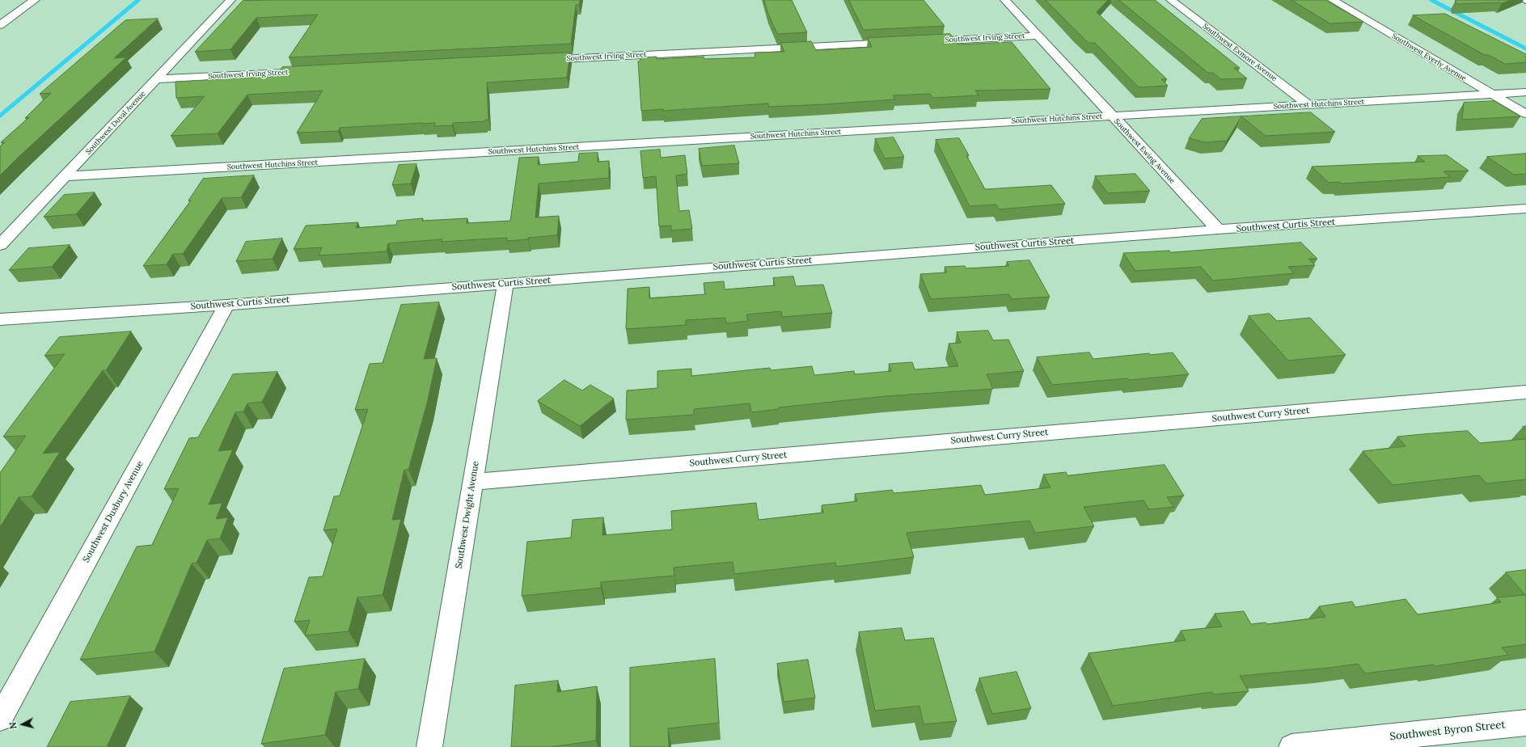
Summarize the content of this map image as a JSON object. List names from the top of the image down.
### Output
{
  "streets": {
    "street": [
      "Southwest Irving Street",
      "Southwest Exmore Avenue",
      "Southwest Eyerly Avenue",
      "Southwest Hutchins Street",
      "Southwest Duval Avenue",
      "Southwest Ewing Avenue",
      "Southwest Curtis Street",
      "Southwest Curry Street",
      "Southwest Duxbury Avenue",
      "Southwest Dwight Avenue",
      "Southwest Byron Street"
    ]
  },
  "crossings": [
    ["Southwest Irving Street", "Southwest Duval Avenue"],
    ["Southwest Irving Street", "Southwest Ewing Avenue"],
    ["Southwest Exmore Avenue", "Southwest Hutchins Street"],
    ["Southwest Eyerly Avenue", "Southwest Hutchins Street"],
    ["Southwest Hutchins Street", "Southwest Duval Avenue"],
    ["Southwest Hutchins Street", "Southwest Ewing Avenue"],
    ["Southwest Ewing Avenue", "Southwest Curtis Street"],
    ["Southwest Curtis Street", "Southwest Duxbury Avenue"],
    ["Southwest Curtis Street", "Southwest Dwight Avenue"],
    ["Southwest Curry Street", "Southwest Dwight Avenue"]
  ],
  "north": "left"
}
